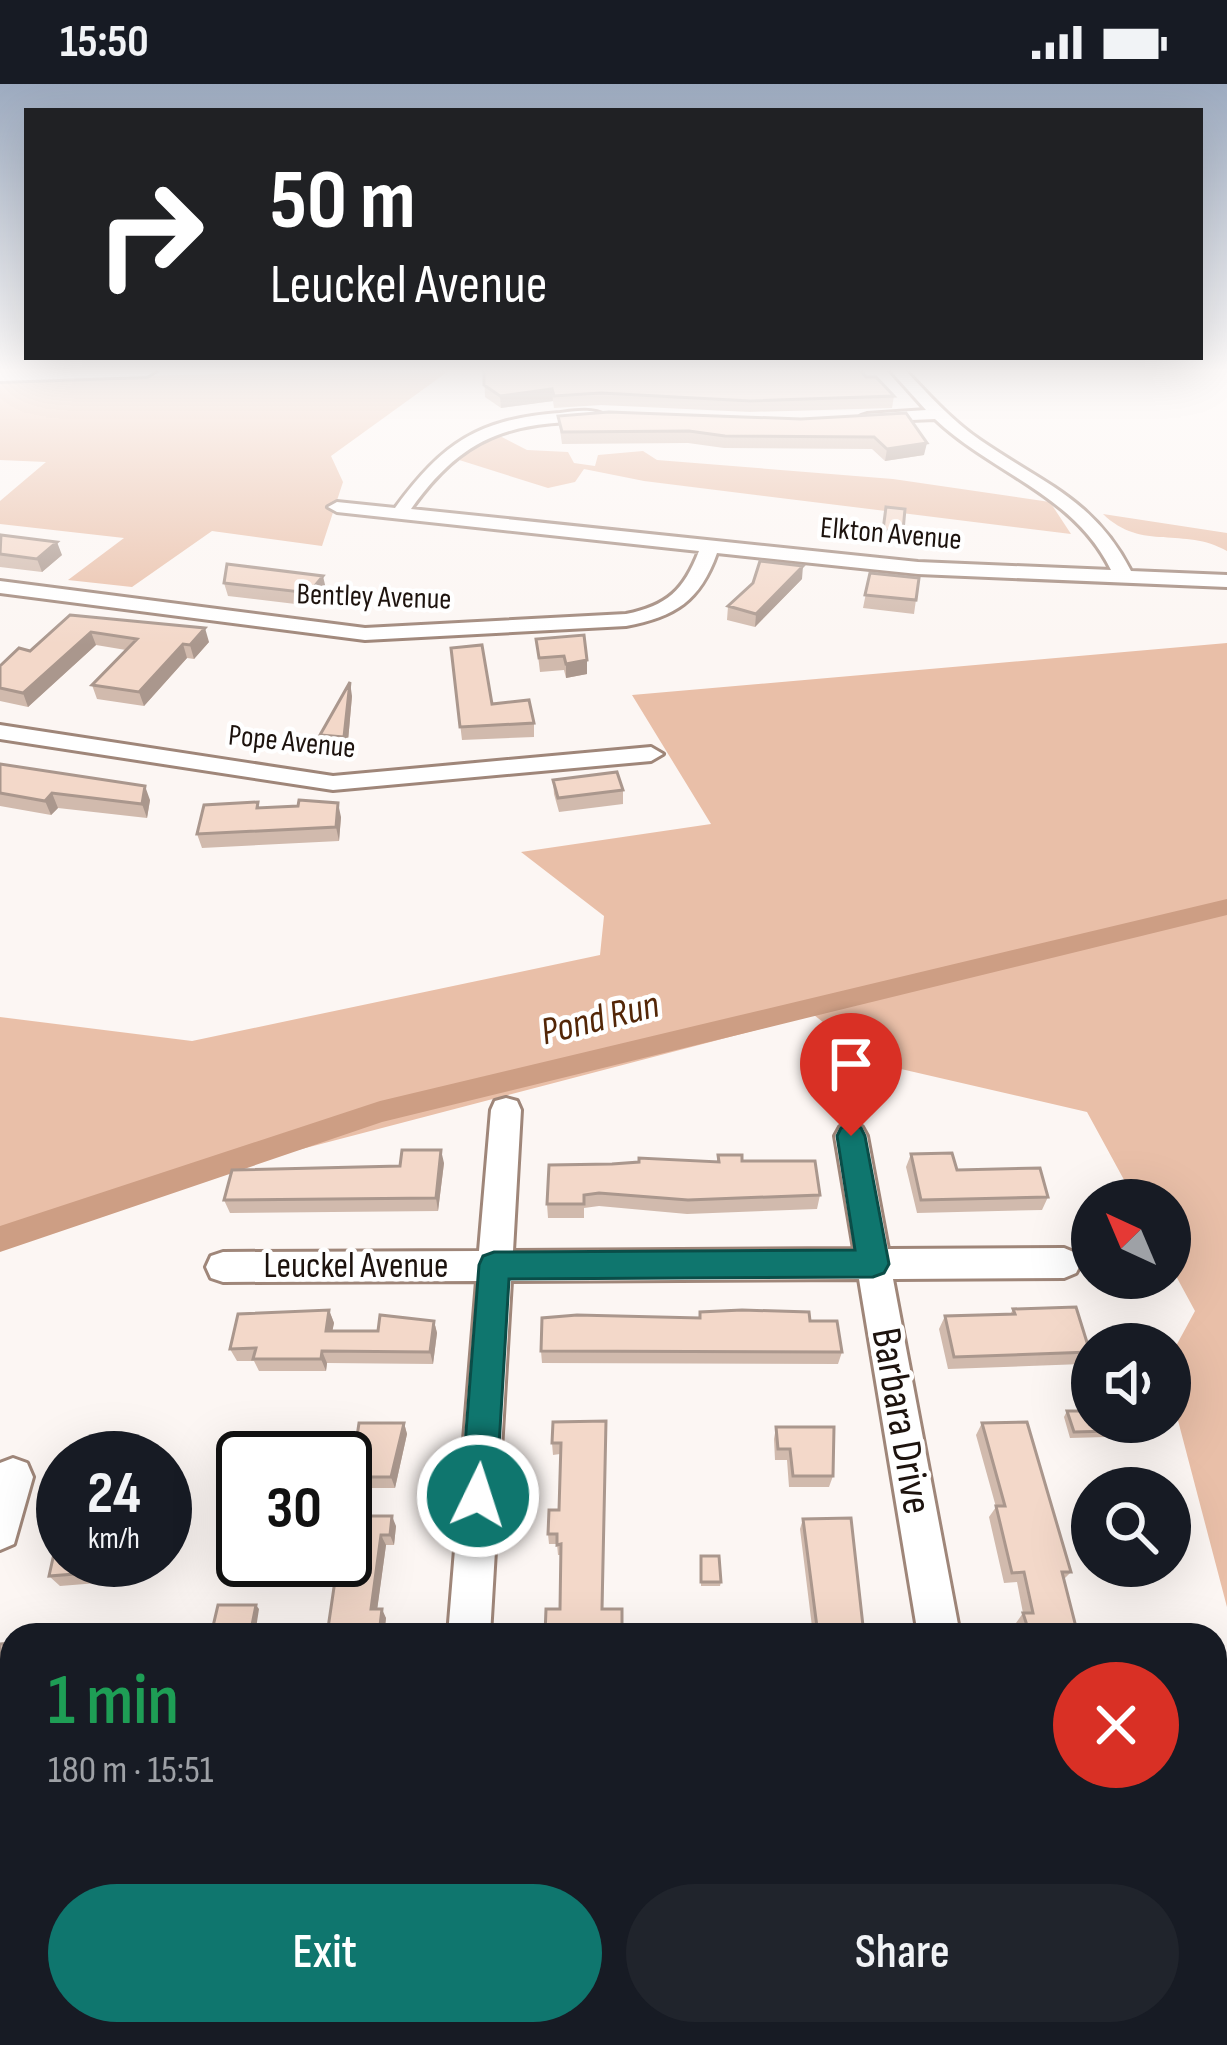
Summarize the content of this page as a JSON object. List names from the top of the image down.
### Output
{
  "streets": {
    "street": [
      "Elkton Avenue",
      "Bentley Avenue",
      "Pope Avenue",
      "Leuckel Avenue",
      "Barbara Drive"
    ]
  },
  "crossings": [
    ["Elkton Avenue", "Bentley Avenue"],
    ["Leuckel Avenue", "Barbara Drive"]
  ],
  "water": ["Pond Run"],
  "north": "top left",
  "page": {
    "status": "15:50",
    "turn": ["50 m", "Leuckel Avenue"],
    "speed": "24 km/h",
    "limit": "30",
    "heading": ["1 min", "180 m · 15:51"],
    "buttons": ["Exit", "Share"]
  }
}
